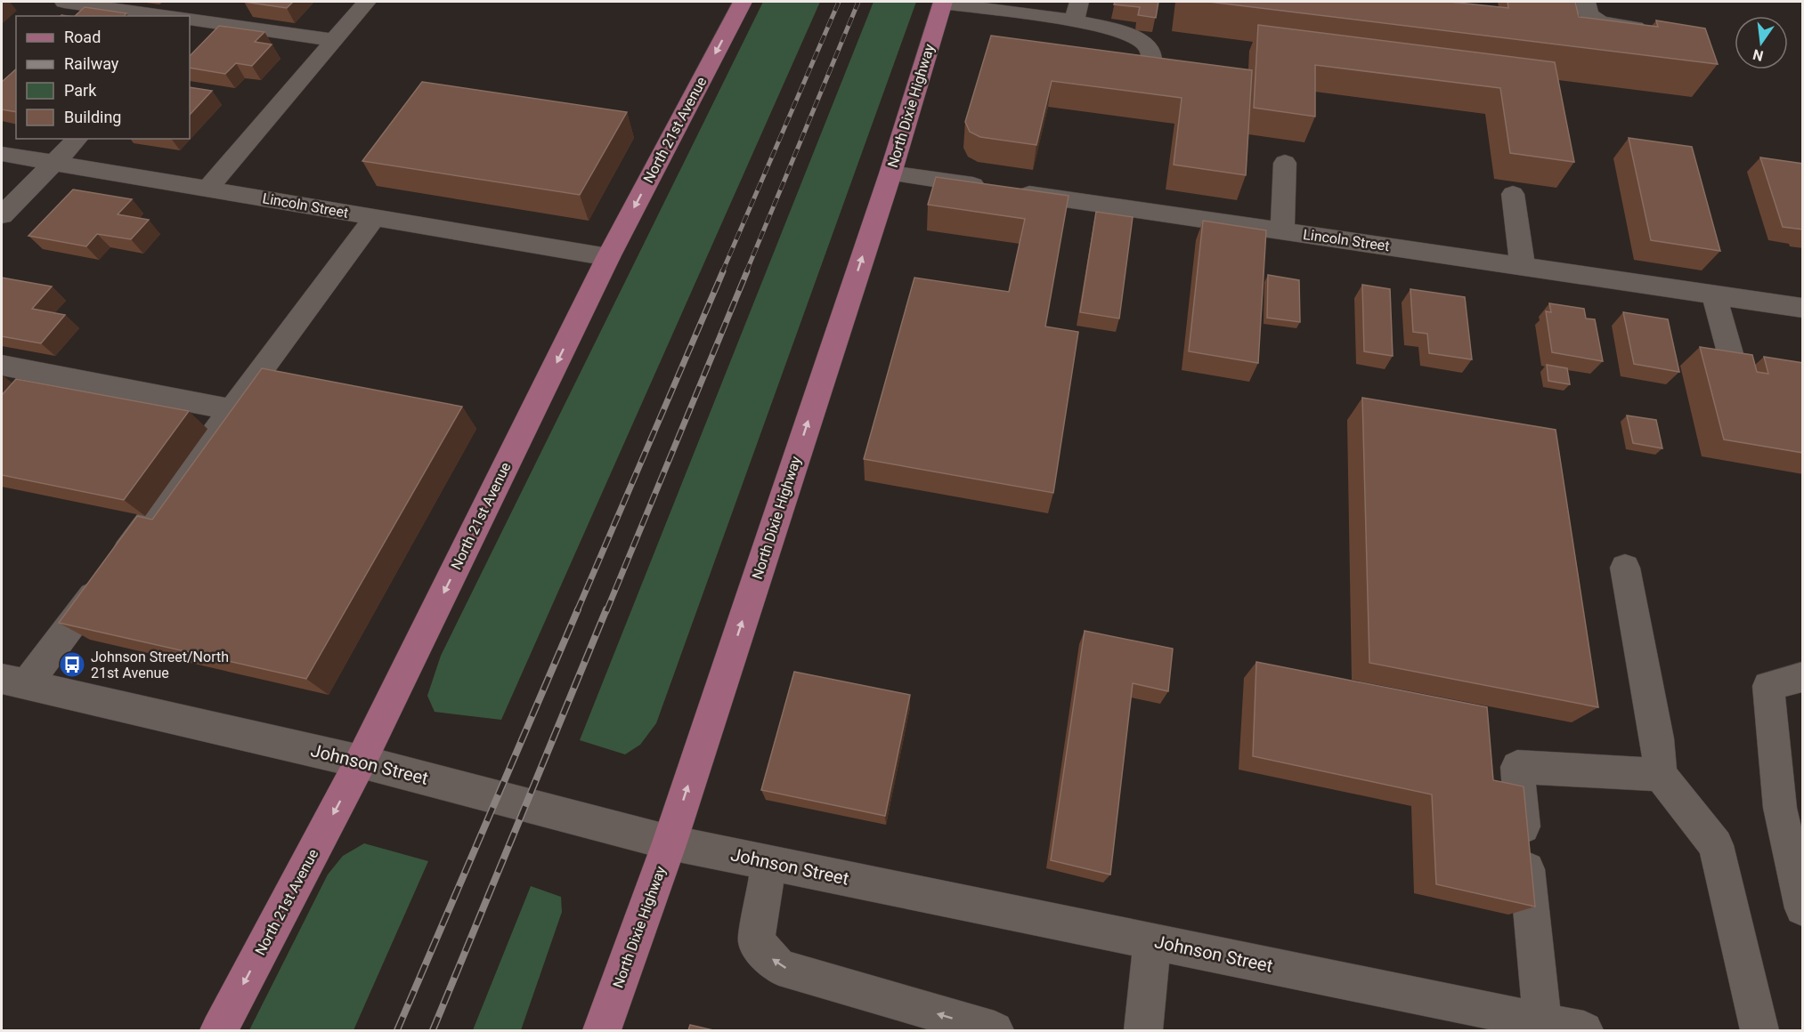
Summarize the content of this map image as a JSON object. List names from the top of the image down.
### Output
{
  "streets": {
    "main road": ["North Dixie Highway", "North 21st Avenue"],
    "street": ["Lincoln Street", "Johnson Street"]
  },
  "crossings": [
    ["North Dixie Highway", "Lincoln Street"],
    ["North Dixie Highway", "Johnson Street"],
    ["North 21st Avenue", "Lincoln Street"],
    ["North 21st Avenue", "Johnson Street"]
  ],
  "one_way": ["North Dixie Highway", "North 21st Avenue"],
  "places": {
    "bus stop": ["Johnson Street/North 21st Avenue"]
  },
  "legend": [
    "Road",
    "Railway",
    "Park",
    "Building"
  ],
  "north": "bottom"
}
